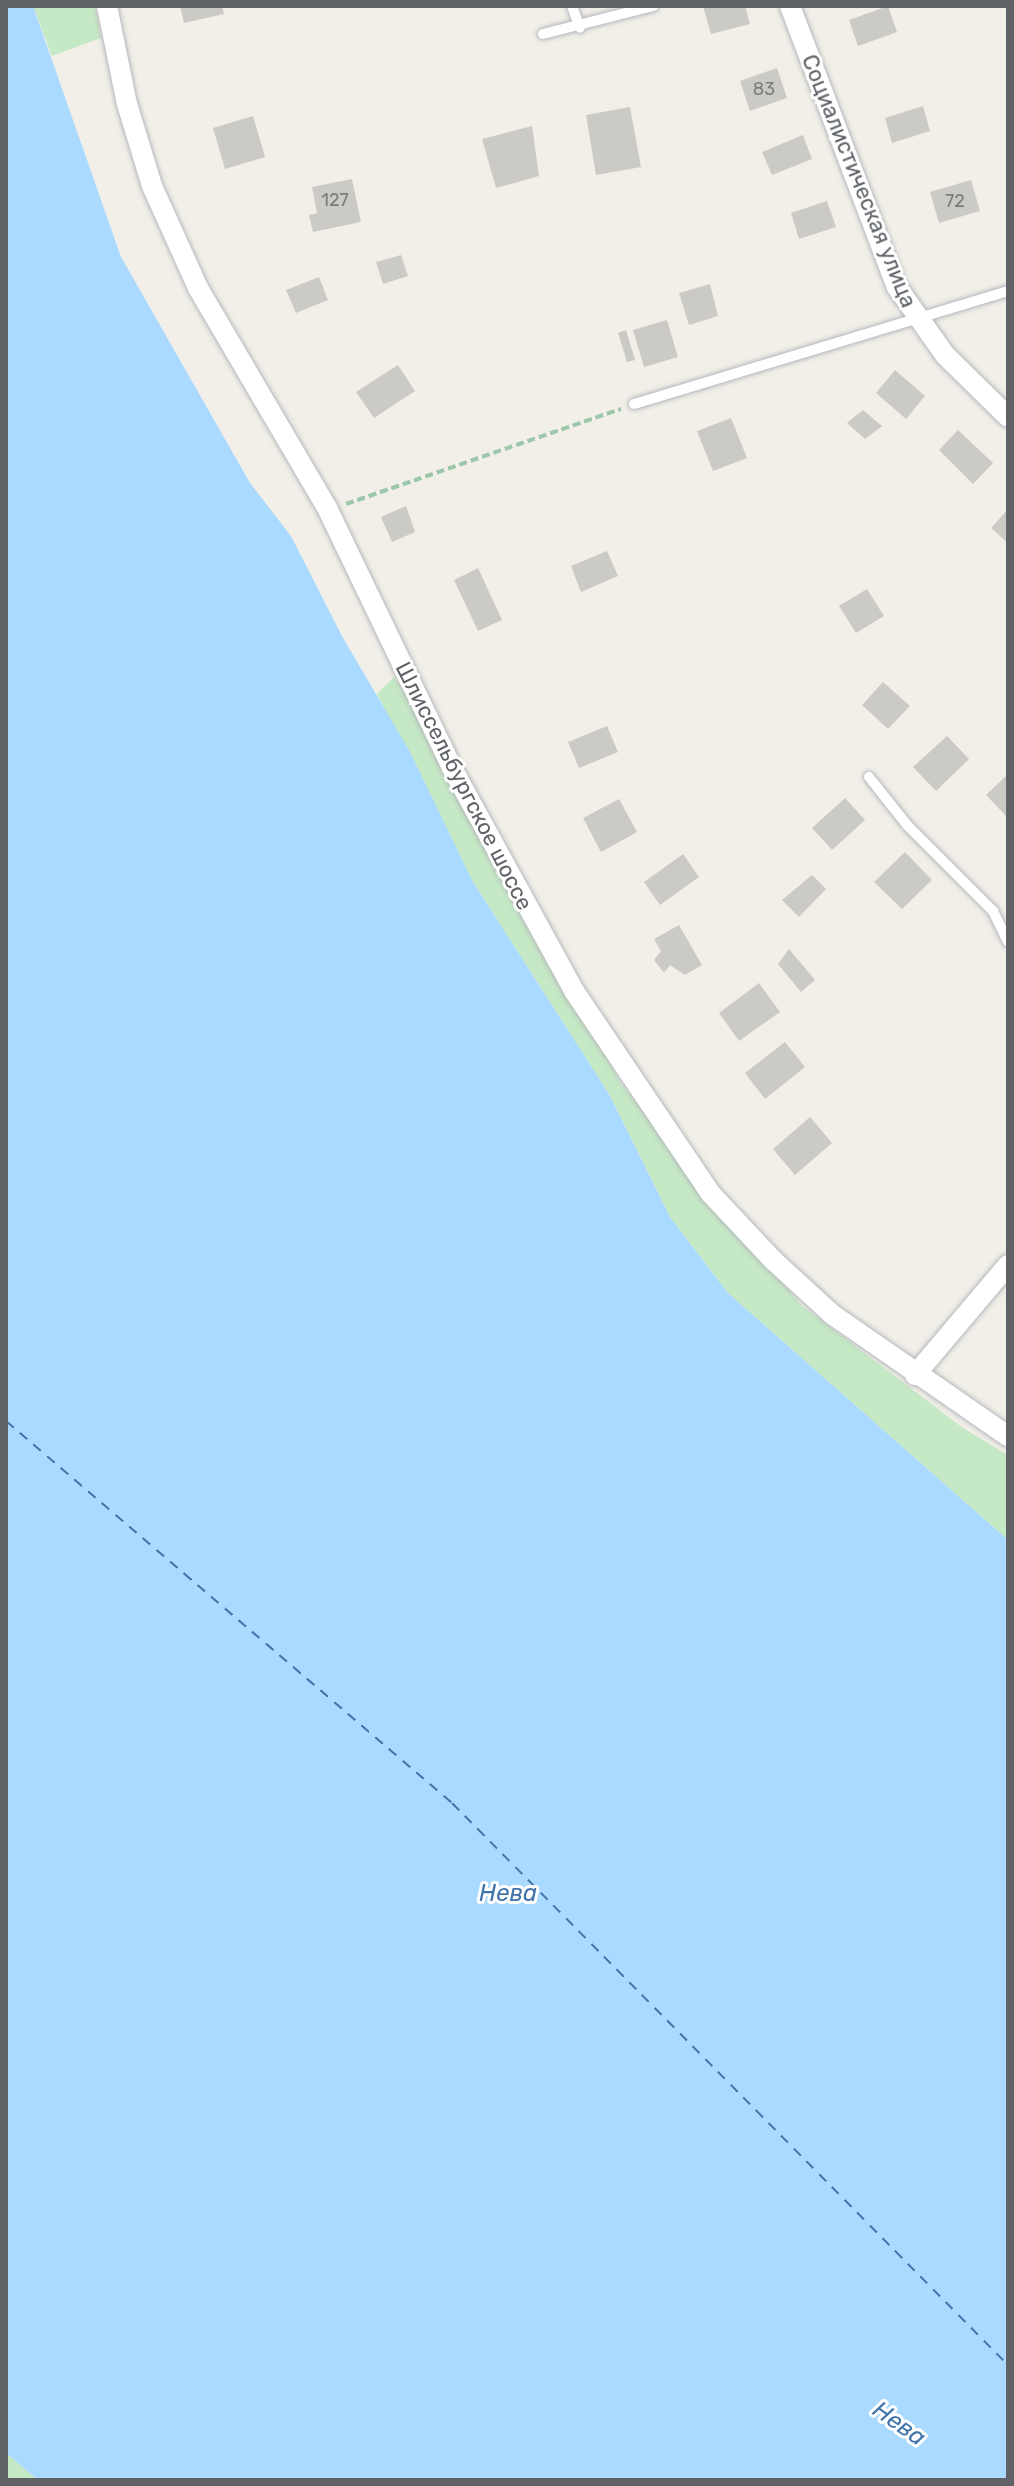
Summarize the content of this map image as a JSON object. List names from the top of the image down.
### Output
{
  "streets": {
    "street": ["Социалистическая улица", "Шлиссельбургское шоссе"]
  },
  "water": ["Нева"],
  "house_numbers": ["83", "127", "72"]
}
